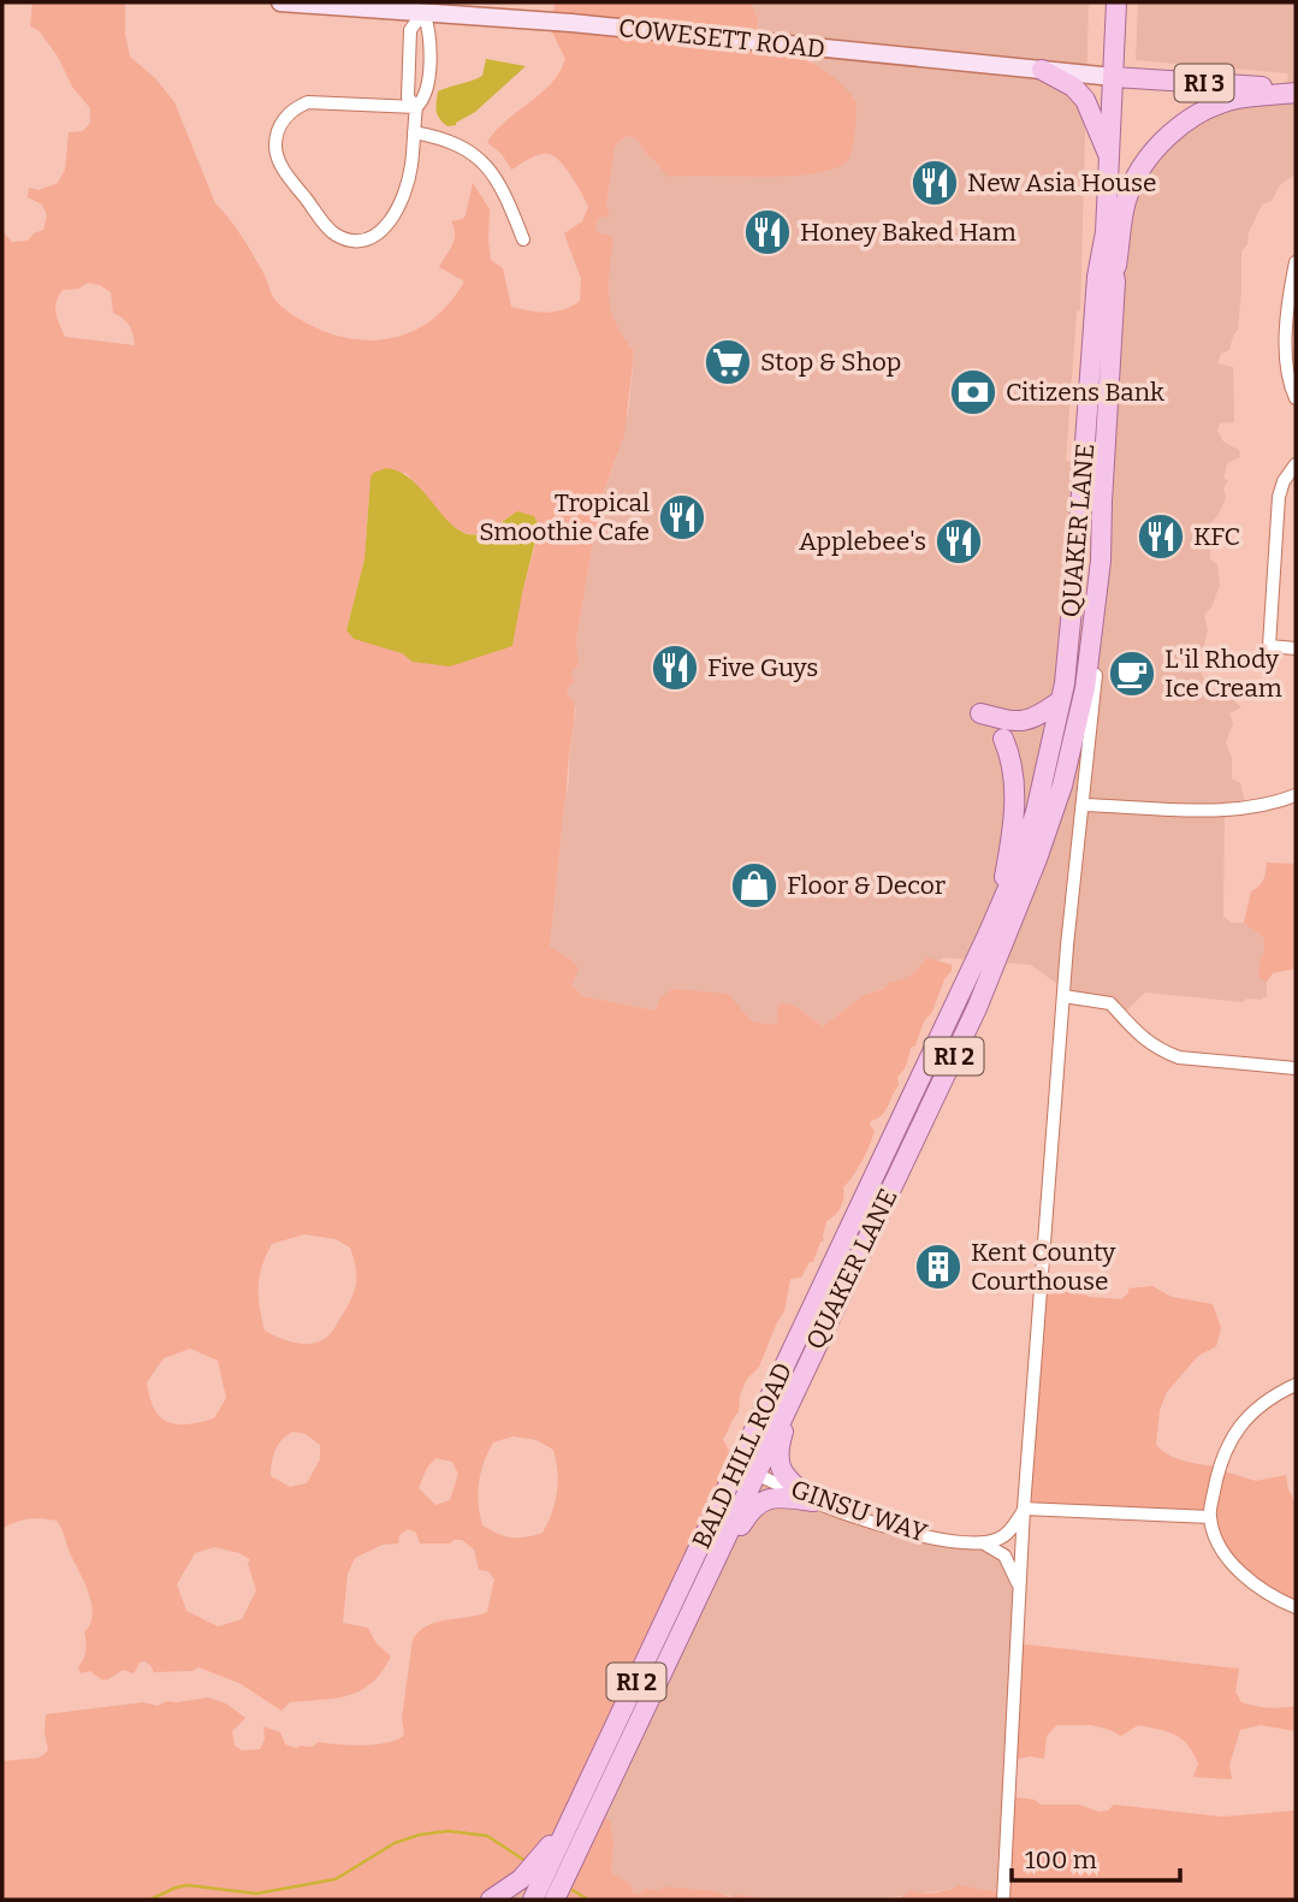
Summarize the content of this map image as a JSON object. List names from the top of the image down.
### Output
{
  "streets": {
    "main road": [
      "COWESETT ROAD",
      "RI 3",
      "QUAKER LANE",
      "RI 2",
      "BALD HILL ROAD"
    ],
    "street": ["GINSU WAY"]
  },
  "crossings": [
    ["COWESETT ROAD", "RI 3"],
    ["COWESETT ROAD", "QUAKER LANE"],
    ["RI 3", "QUAKER LANE"],
    ["QUAKER LANE", "BALD HILL ROAD"],
    ["QUAKER LANE", "GINSU WAY"],
    ["BALD HILL ROAD", "GINSU WAY"]
  ],
  "places": {
    "restaurant": [
      "New Asia House",
      "Honey Baked Ham",
      "Tropical Smoothie Cafe",
      "KFC",
      "Applebee's",
      "Five Guys"
    ],
    "supermarket": ["Stop & Shop"],
    "bank": ["Citizens Bank"],
    "cafe": ["L'il Rhody Ice Cream"],
    "shop": ["Floor & Decor"],
    "building": ["Kent County Courthouse"]
  },
  "scale_bar": "100 m"
}
